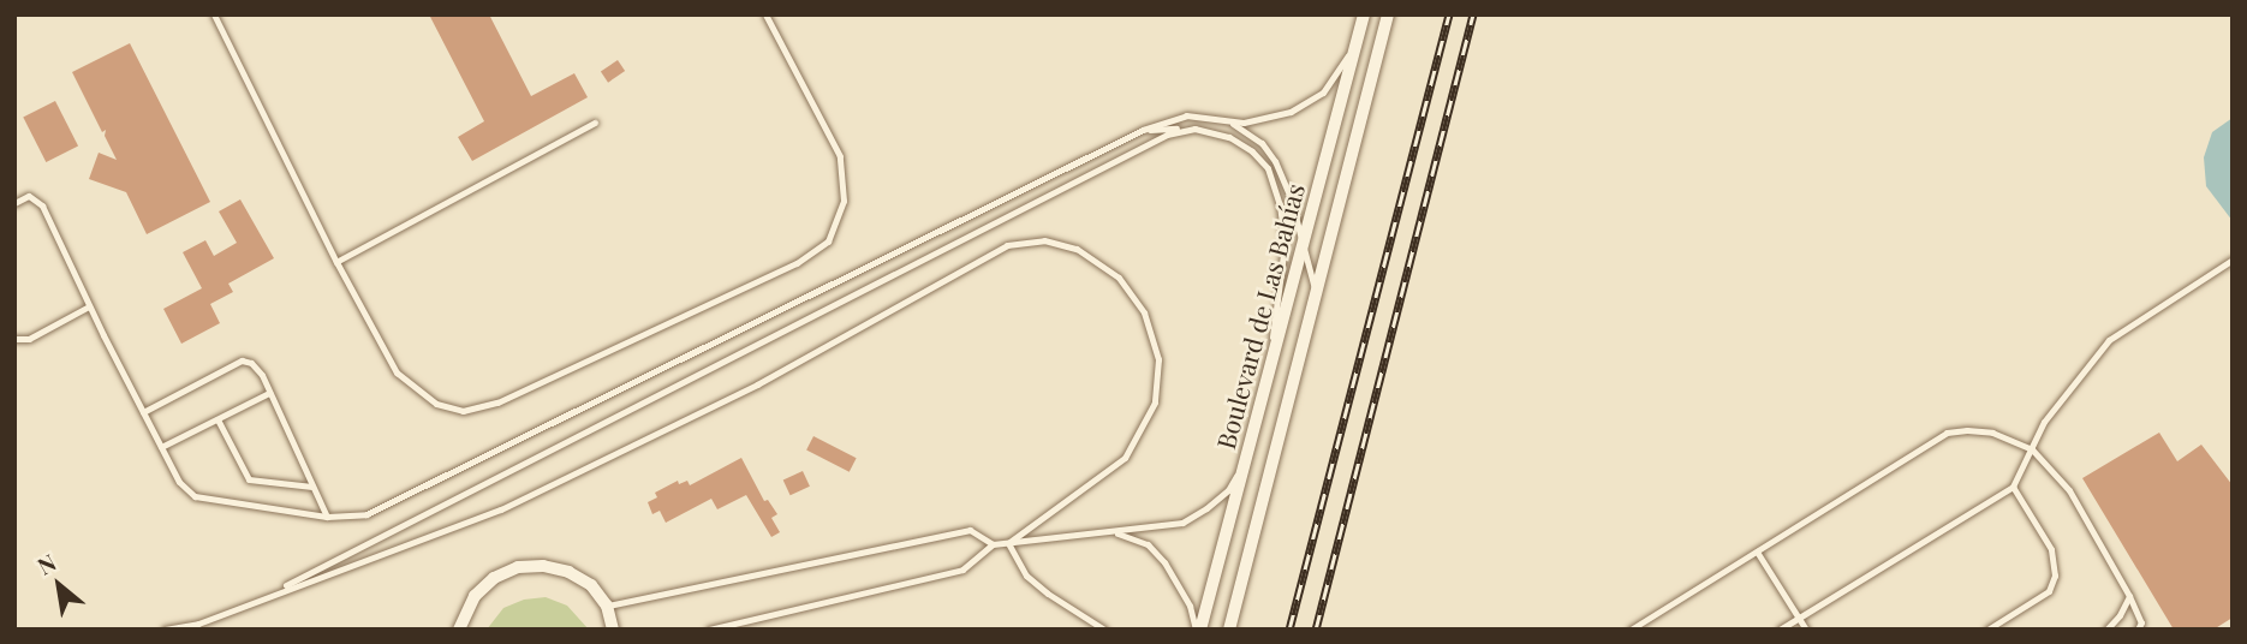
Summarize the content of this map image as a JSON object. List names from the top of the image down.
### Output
{
  "streets": {
    "street": ["Boulevard de Las Bahías"]
  },
  "north": "top left"
}
